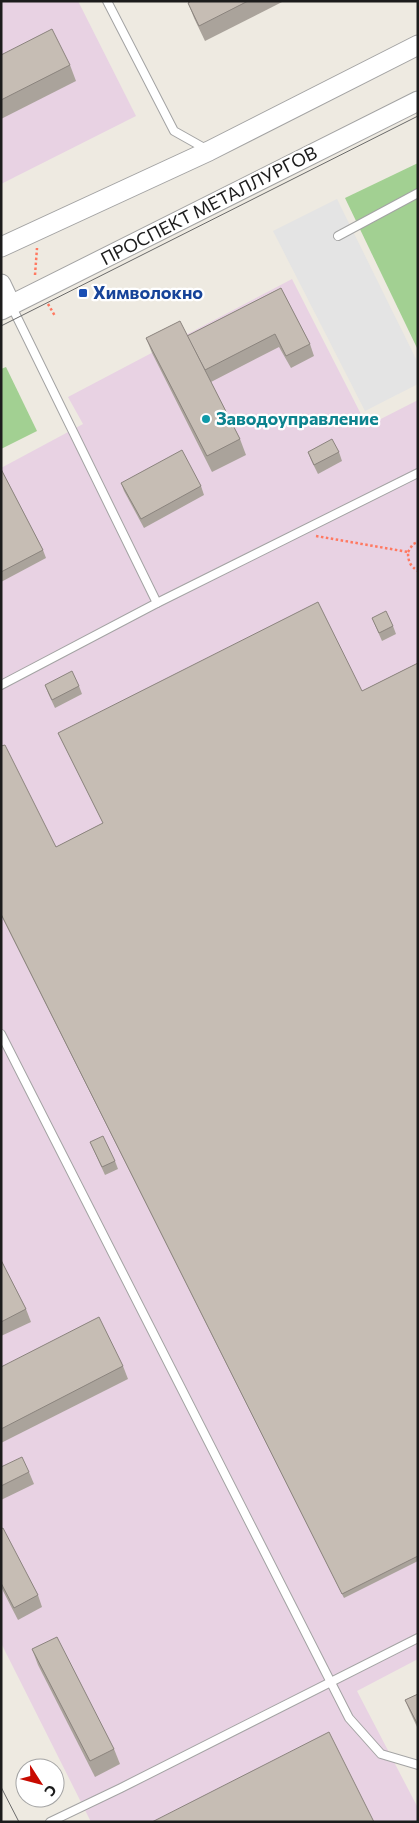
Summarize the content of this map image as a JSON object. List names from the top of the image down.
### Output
{
  "streets": {
    "street": ["ПРОСПЕКТ МЕТАЛЛУРГОВ"]
  },
  "places": {
    "transit": ["Химволокно"],
    "other": ["Заводоуправление"]
  },
  "north": "bottom right"
}
